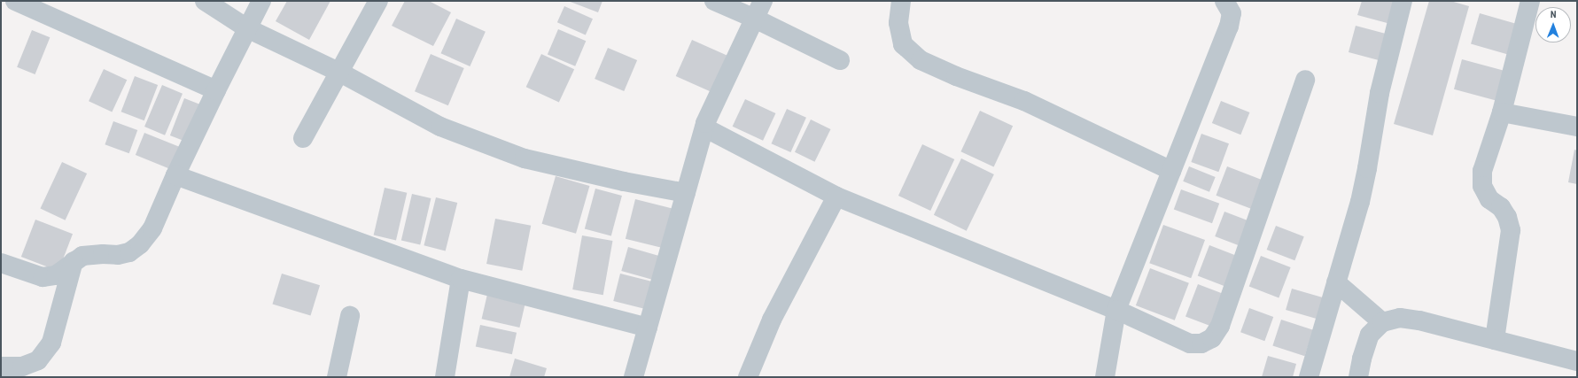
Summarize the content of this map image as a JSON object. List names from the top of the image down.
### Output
{
  "north": "top"
}
